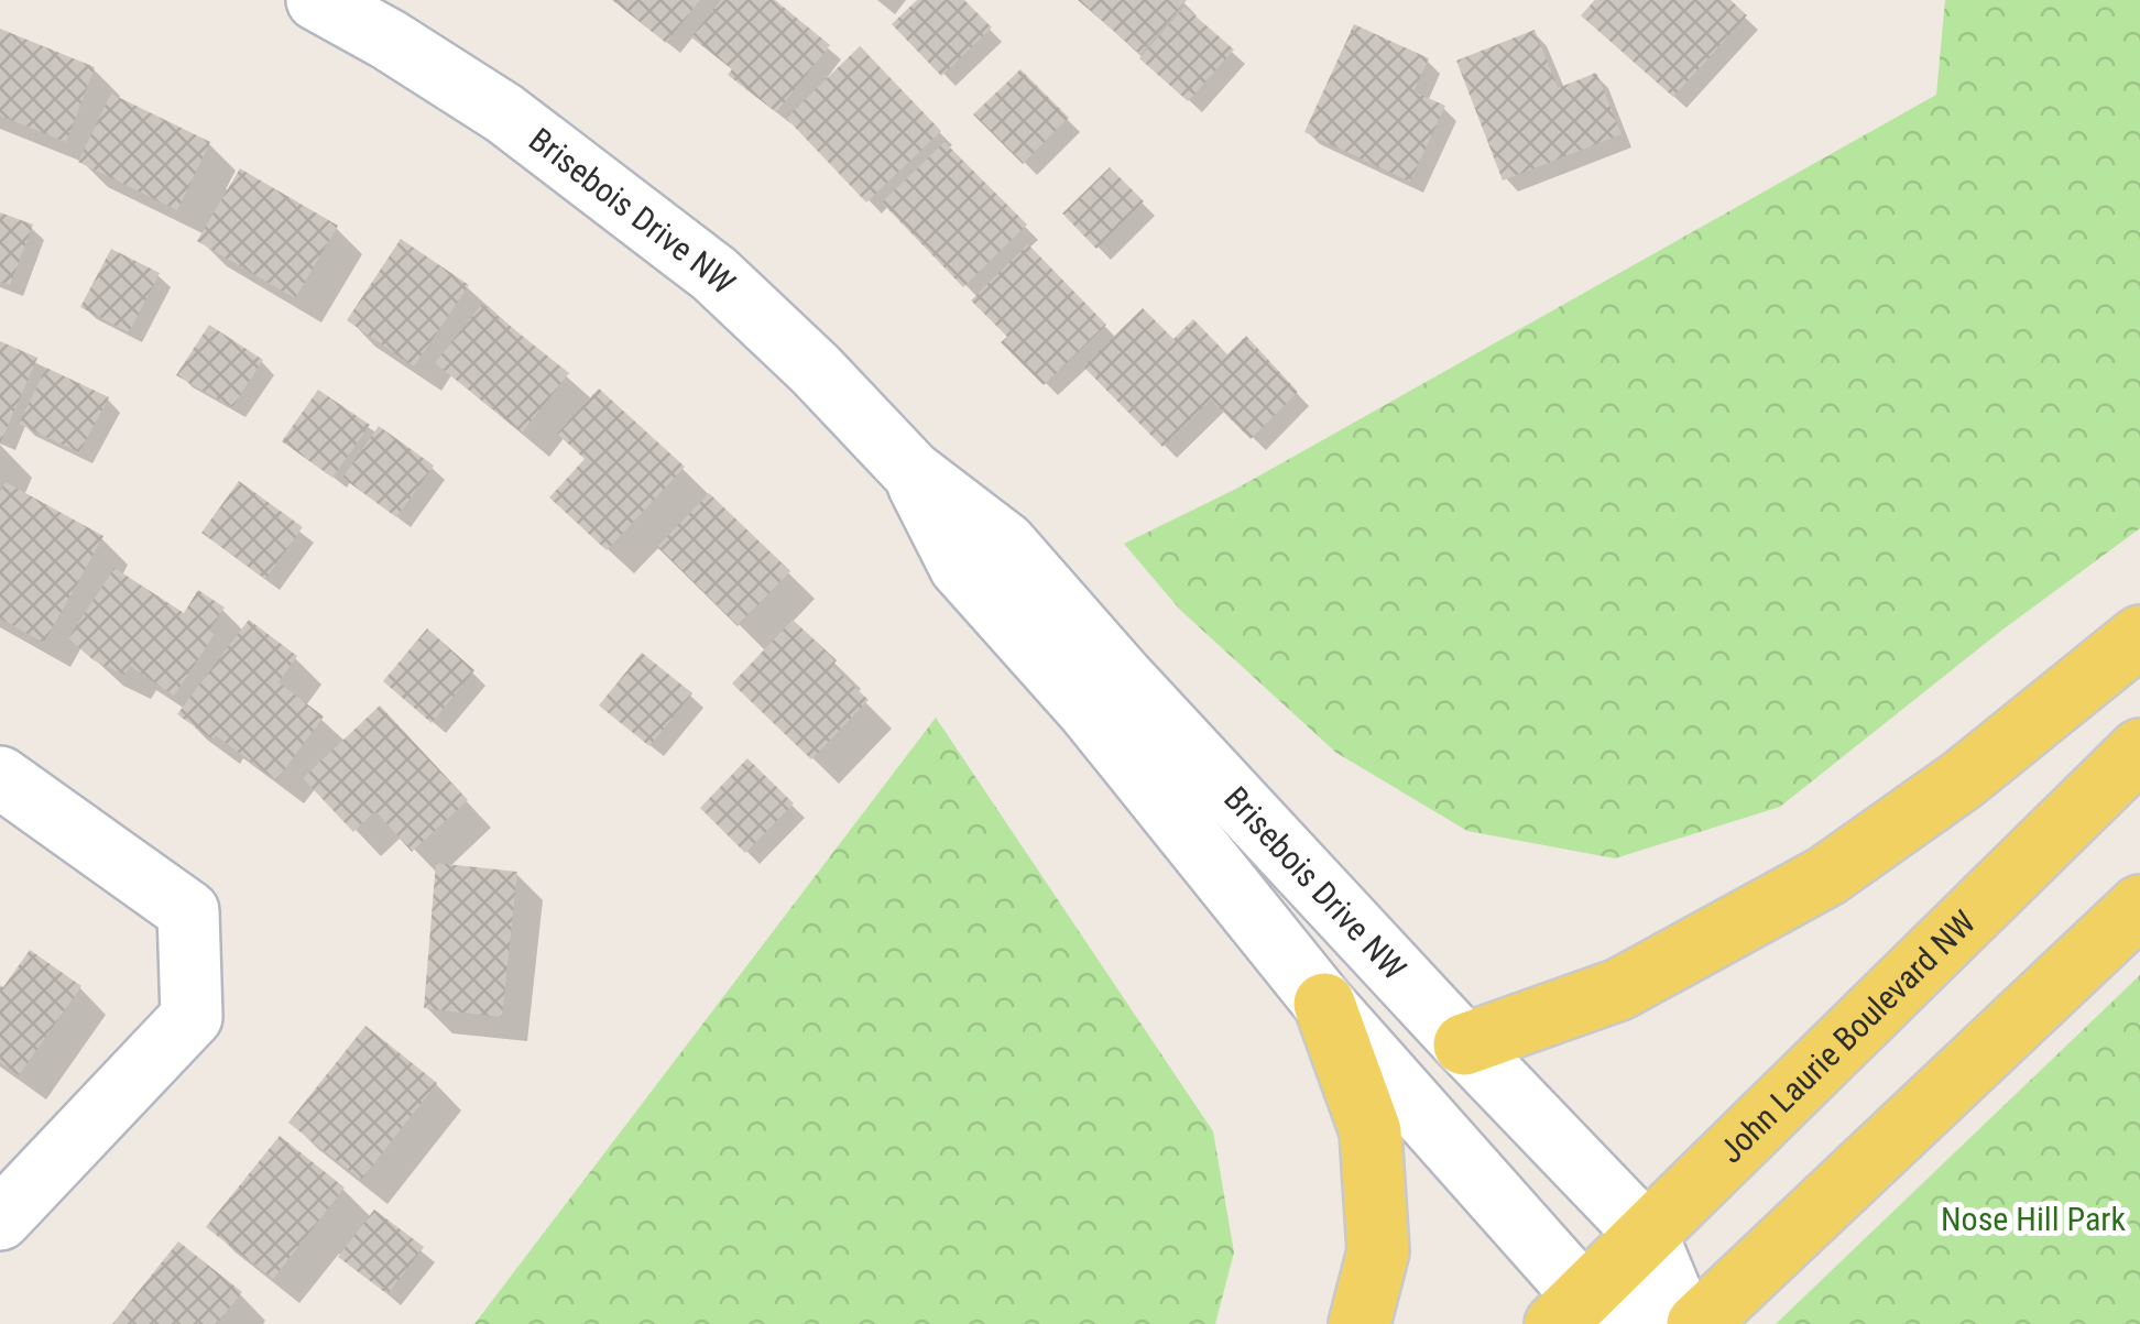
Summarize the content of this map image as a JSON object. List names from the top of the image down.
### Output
{
  "streets": {
    "main road": ["John Laurie Boulevard NW"],
    "street": ["Brisebois Drive NW"]
  },
  "crossings": [
    ["Brisebois Drive NW", "John Laurie Boulevard NW"]
  ],
  "parks": ["Nose Hill Park"]
}
